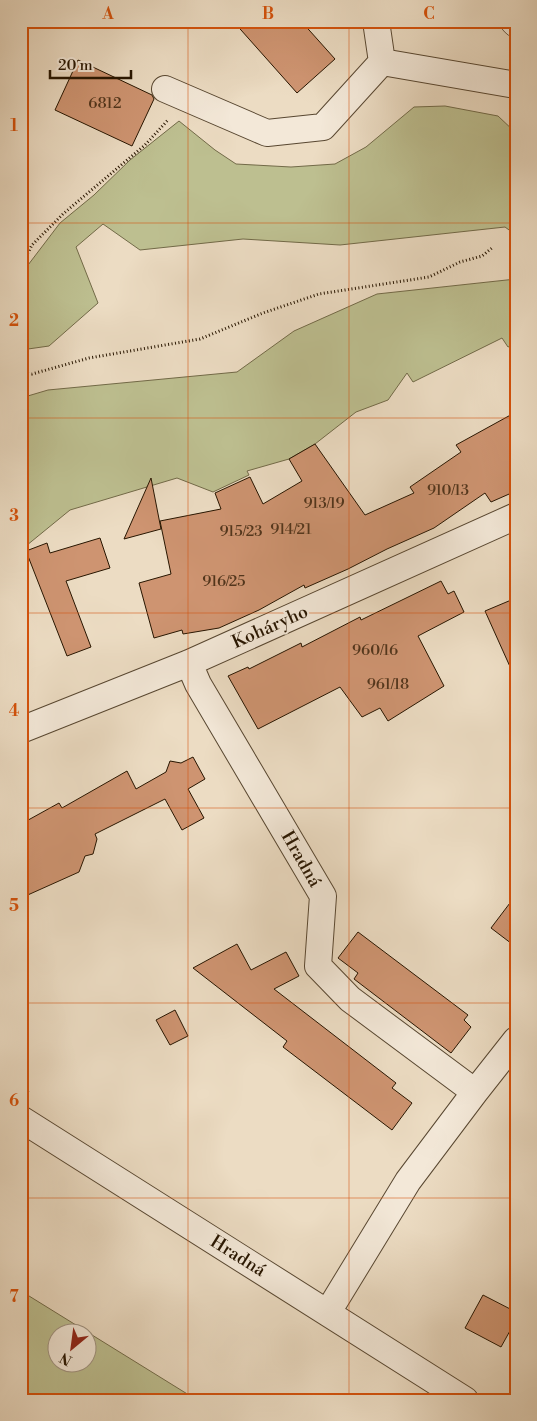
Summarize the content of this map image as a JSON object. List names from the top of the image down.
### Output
{
  "streets": {
    "street": ["Koháryho", "Hradná"]
  },
  "crossings": [
    ["Koháryho", "Hradná"]
  ],
  "house_numbers": [
    "6812",
    "910/13",
    "913/19",
    "914/21",
    "915/23",
    "916/25",
    "960/16",
    "961/18"
  ],
  "scale_bar": "20 m",
  "north": "bottom left",
  "grid": {
    "columns": ["A", "B", "C"],
    "rows": [
      "1",
      "2",
      "3",
      "4",
      "5",
      "6",
      "7"
    ]
  }
}
